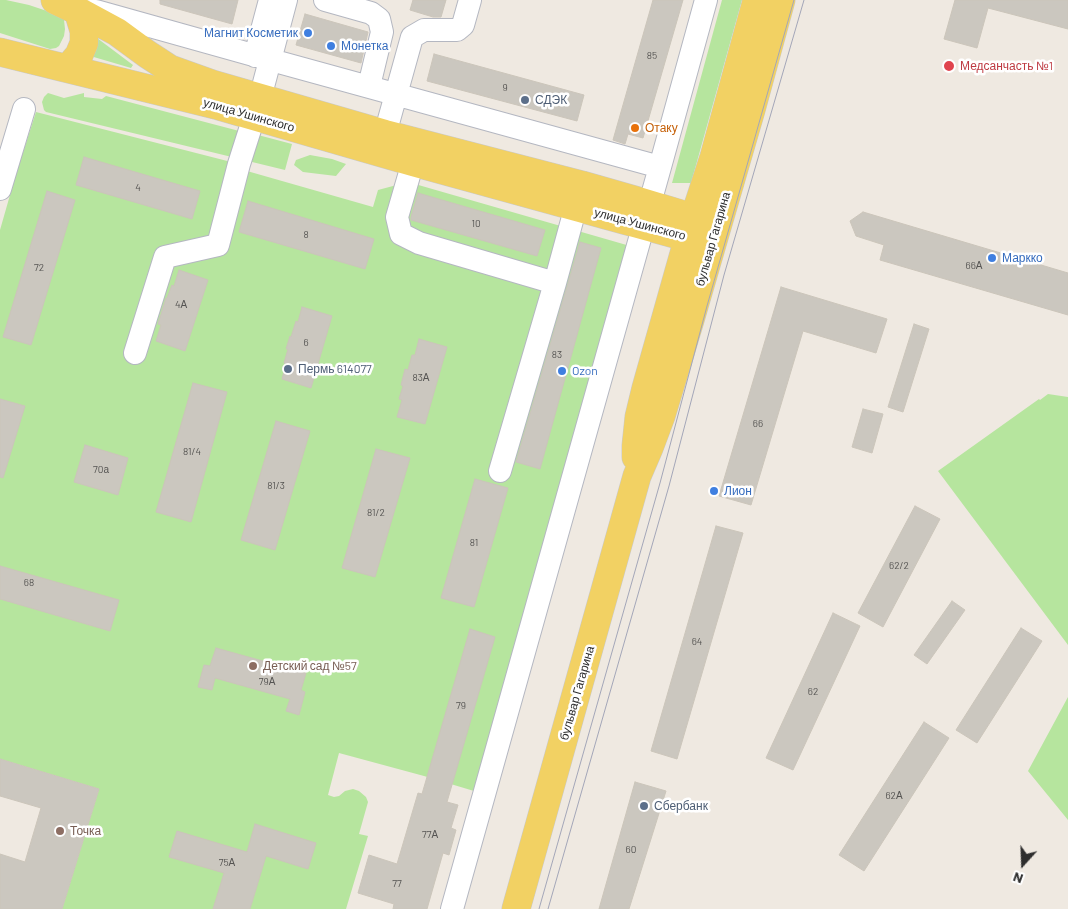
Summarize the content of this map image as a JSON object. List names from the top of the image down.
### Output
{
  "streets": {
    "main road": ["улица Ушинского", "бульвар Гагарина"]
  },
  "crossings": [
    ["улица Ушинского", "бульвар Гагарина"]
  ],
  "places": [
    "Магнит Косметик",
    "Монетка",
    "Медсанчасть №1",
    "СДЭК",
    "Отаку",
    "Маркко",
    "Пермь 614077",
    "Ozon",
    "Лион",
    "Детский сад №57",
    "Сбербанк",
    "Точка"
  ],
  "house_numbers": [
    "85",
    "9",
    "4",
    "10",
    "8",
    "66А",
    "72",
    "4А",
    "6",
    "83",
    "83А",
    "66",
    "81/4",
    "70а",
    "81/3",
    "81/2",
    "81",
    "62/2",
    "68",
    "64",
    "79А",
    "62",
    "79",
    "62А",
    "77А",
    "60",
    "75А",
    "77"
  ],
  "north": "bottom"
}
